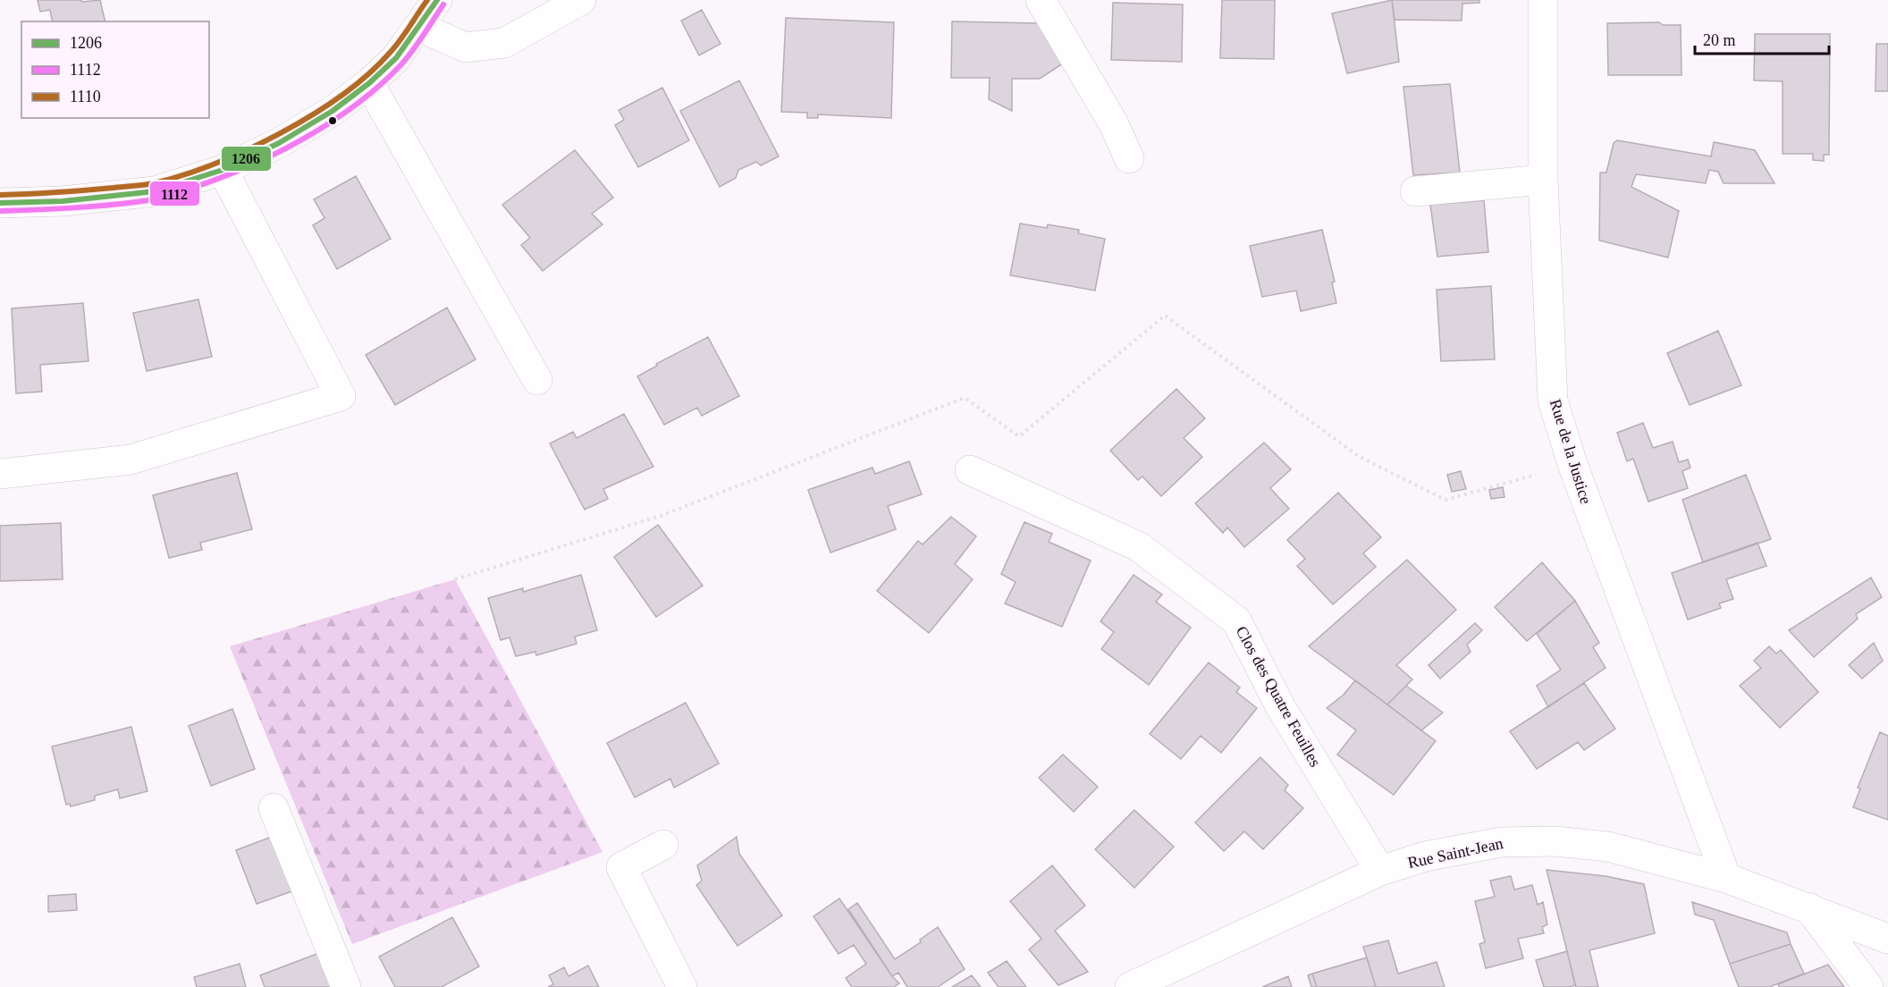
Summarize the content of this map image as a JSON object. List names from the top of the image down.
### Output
{
  "streets": {
    "street": ["Rue de la Justice", "Clos des Quatre Feuilles", "Rue Saint-Jean"]
  },
  "crossings": [
    ["Rue de la Justice", "Rue Saint-Jean"],
    ["Clos des Quatre Feuilles", "Rue Saint-Jean"]
  ],
  "lines": ["transit line 1206", "transit line 1110", "transit line 1112"],
  "legend": ["1206", "1112", "1110"],
  "scale_bar": "20 m"
}
